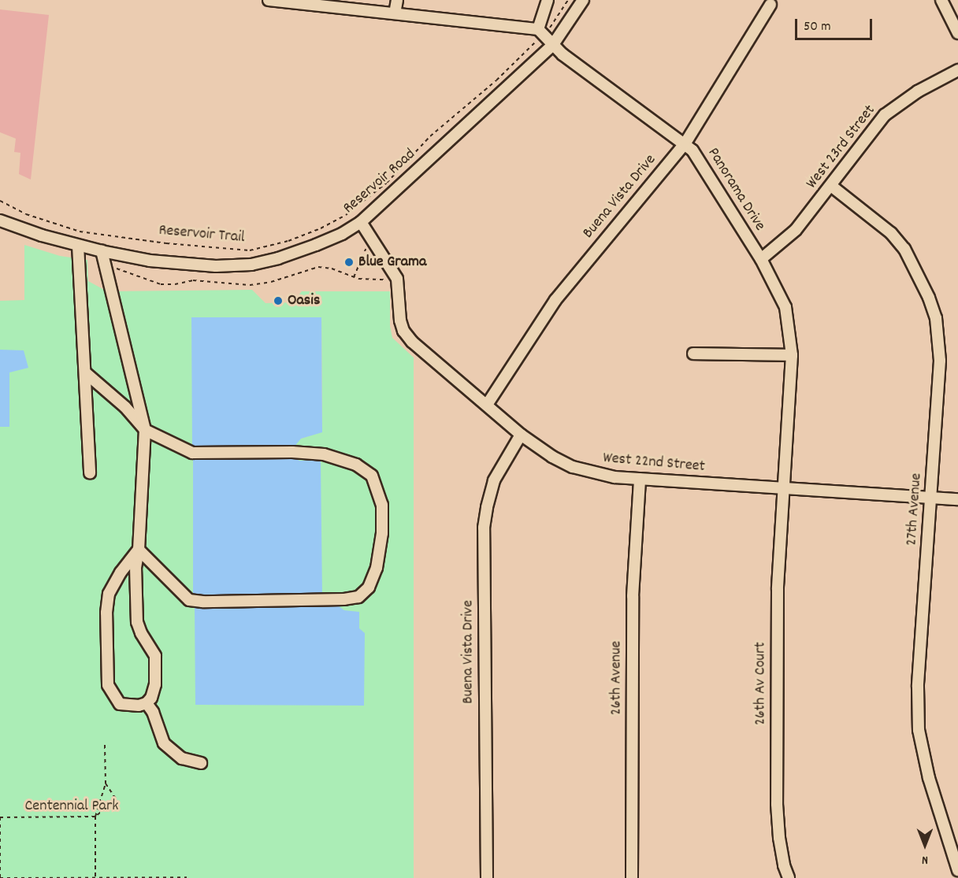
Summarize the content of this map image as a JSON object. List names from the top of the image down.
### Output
{
  "streets": {
    "street": [
      "West 23rd Street",
      "Reservoir Road",
      "Panorama Drive",
      "Buena Vista Drive",
      "West 22nd Street",
      "27th Avenue",
      "26th Avenue",
      "26th Av Court"
    ],
    "path": ["Reservoir Trail"]
  },
  "crossings": [
    ["West 23rd Street", "Panorama Drive"],
    ["West 23rd Street", "27th Avenue"],
    ["Reservoir Road", "Panorama Drive"],
    ["Reservoir Road", "West 22nd Street"],
    ["Panorama Drive", "Buena Vista Drive"],
    ["Panorama Drive", "Reservoir Trail"],
    ["Panorama Drive", "West 22nd Street"],
    ["Panorama Drive", "26th Av Court"],
    ["Buena Vista Drive", "West 22nd Street"],
    ["West 22nd Street", "27th Avenue"],
    ["West 22nd Street", "26th Avenue"],
    ["West 22nd Street", "26th Av Court"]
  ],
  "parks": ["Centennial Park"],
  "places": ["Blue Grama", "Oasis"],
  "scale_bar": "50 m",
  "north": "bottom"
}
